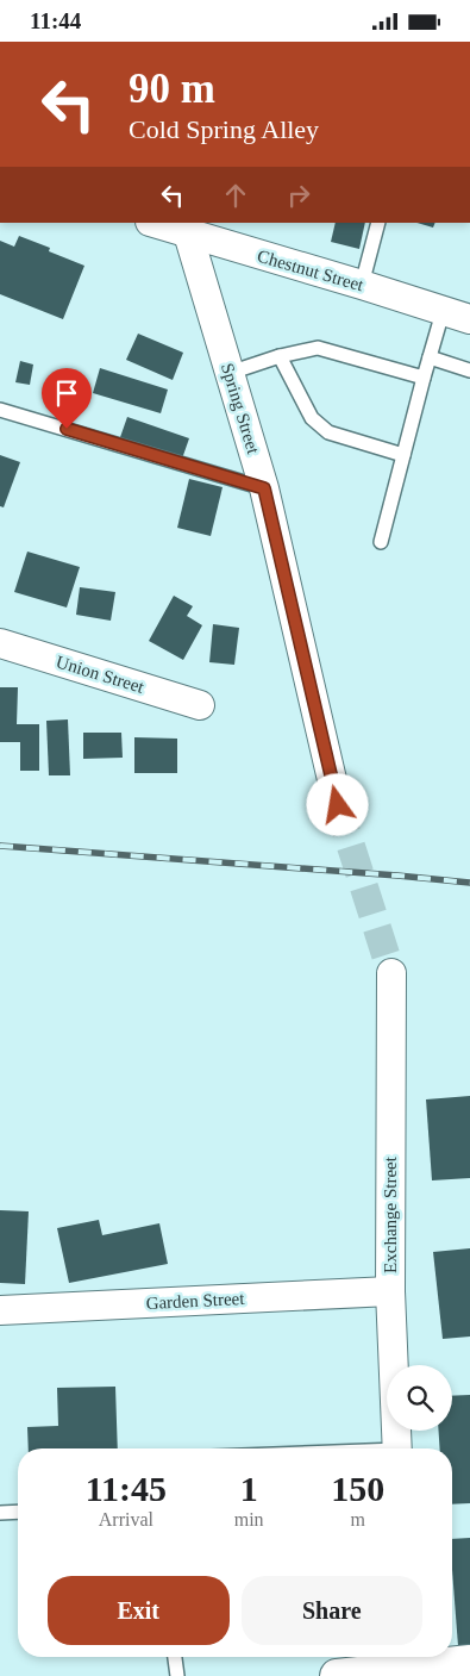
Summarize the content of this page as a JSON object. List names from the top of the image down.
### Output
{
  "streets": {
    "street": [
      "Chestnut Street",
      "Spring Street",
      "Union Street",
      "Exchange Street",
      "Garden Street"
    ]
  },
  "crossings": [
    ["Chestnut Street", "Spring Street"],
    ["Exchange Street", "Garden Street"]
  ],
  "page": {
    "status": "11:44",
    "turn": ["90 m", "Cold Spring Alley"],
    "eta": [
      "11:45",
      "Arrival",
      "1",
      "min",
      "150",
      "m"
    ],
    "buttons": ["Exit", "Share"]
  }
}
